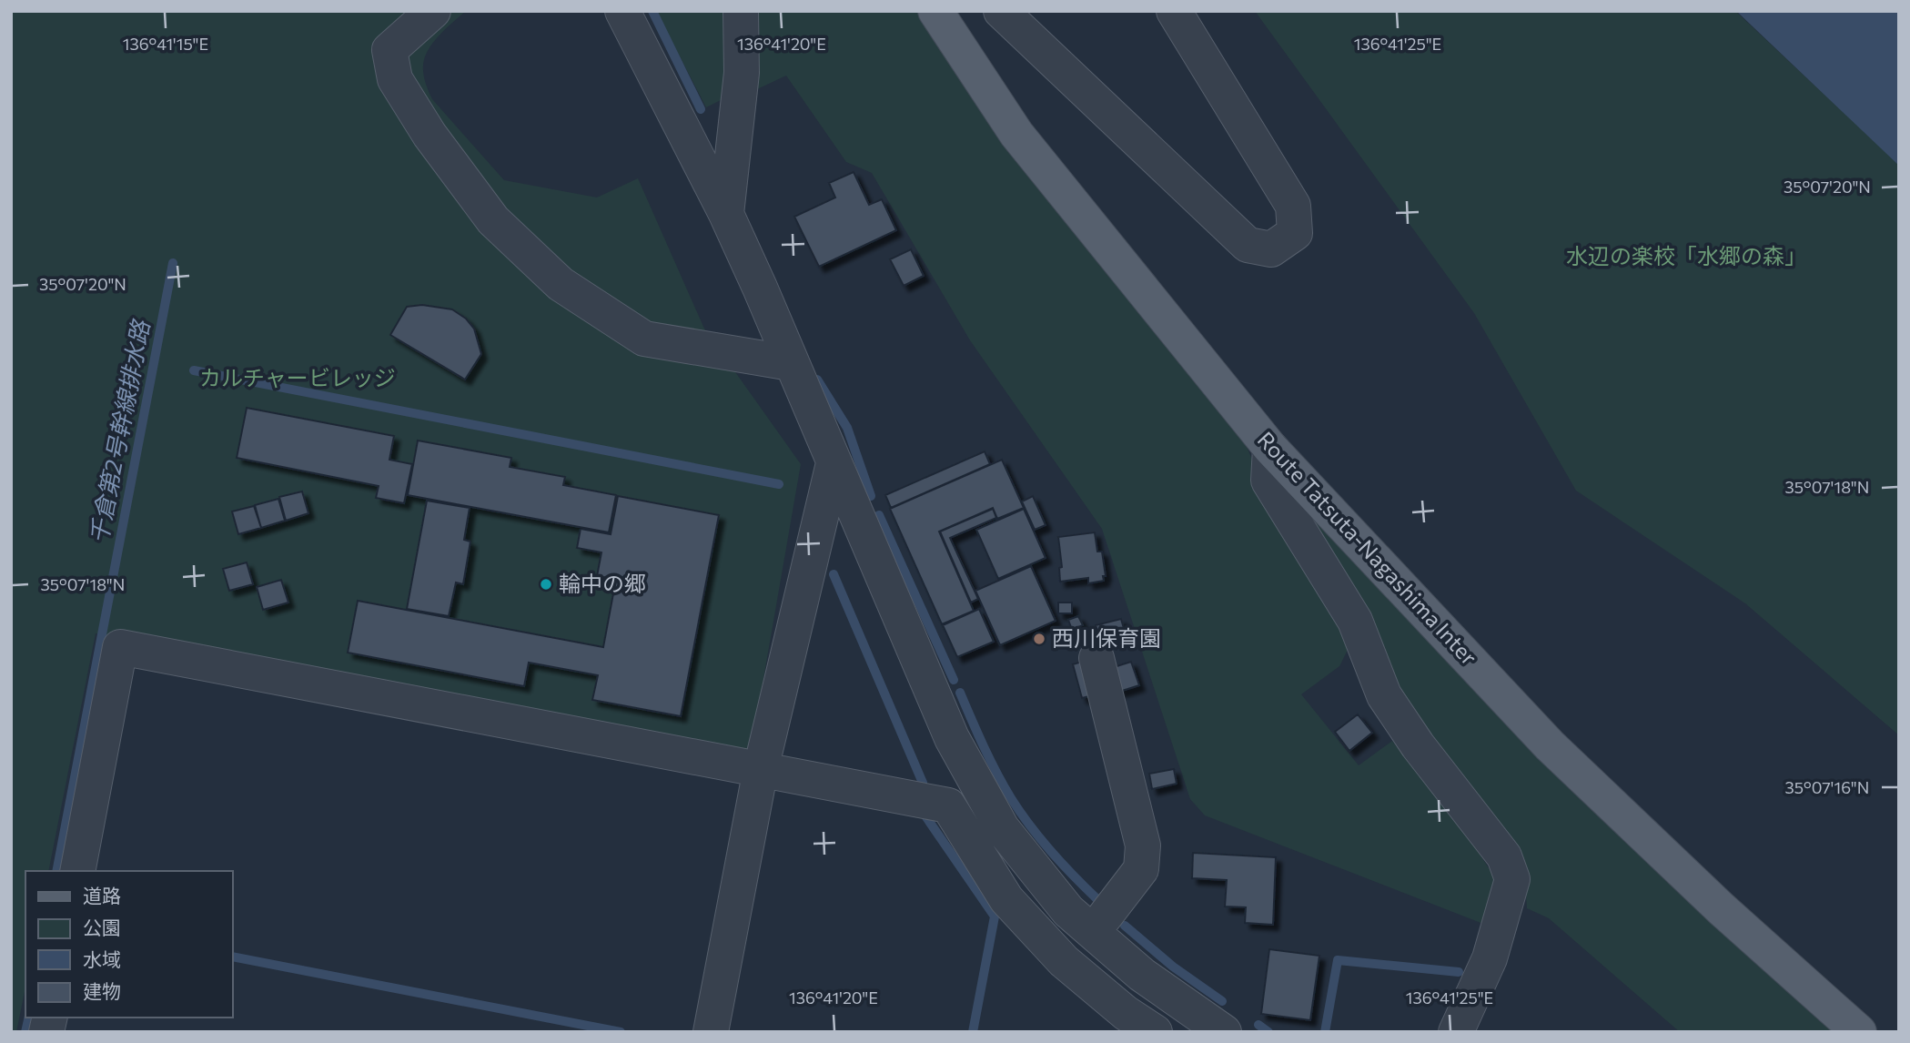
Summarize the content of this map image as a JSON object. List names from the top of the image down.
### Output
{
  "streets": {
    "main road": ["Route Tatsuta-Nagashima Inter"]
  },
  "water": ["千倉第2号幹線排水路"],
  "parks": ["水辺の楽校「水郷の森」", "カルチャービレッジ"],
  "places": ["輪中の郷", "西川保育園"],
  "legend": [
    "道路",
    "公園",
    "水域",
    "建物"
  ],
  "coordinates": [
    "136°41'15\"E",
    "136°41'20\"E",
    "136°41'25\"E",
    "35°07'20\"N",
    "35°07'18\"N",
    "35°07'16\"N"
  ]
}
